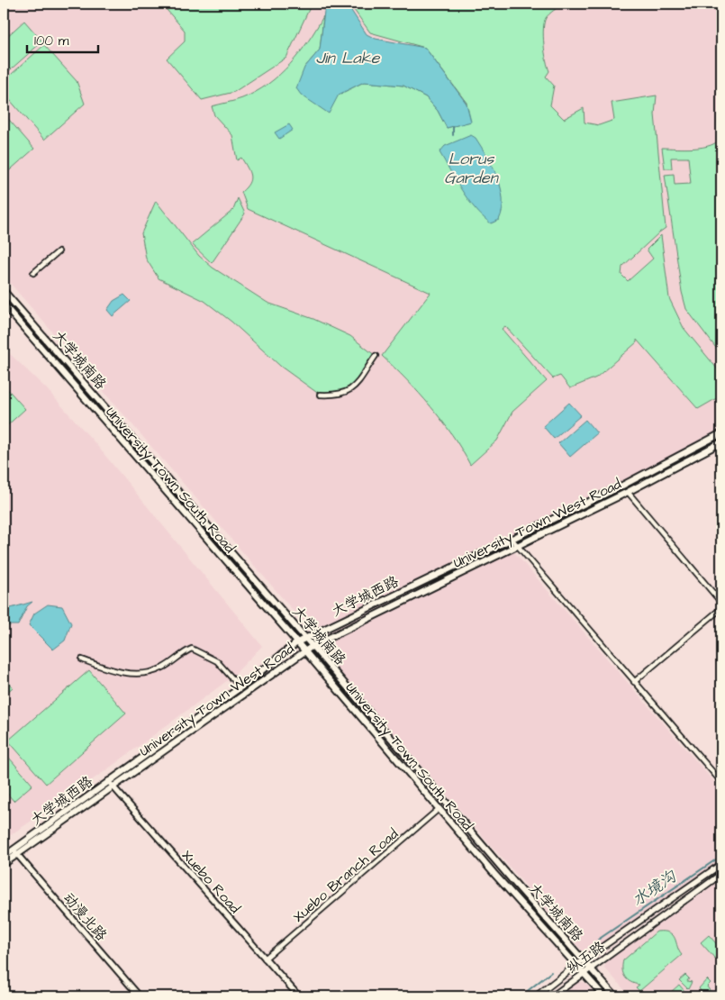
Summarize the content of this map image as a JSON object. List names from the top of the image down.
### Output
{
  "streets": {
    "main road": [
      "大学城南路",
      "University Town South Road",
      "University Town West Road",
      "大学城西路",
      "纵五路"
    ],
    "street": ["Xuebo Branch Road", "Xuebo Road", "动漫北路"]
  },
  "crossings": [
    ["大学城南路", "University Town West Road"],
    ["大学城南路", "大学城西路"],
    ["大学城南路", "纵五路"],
    ["University Town South Road", "University Town West Road"],
    ["University Town South Road", "大学城西路"],
    ["University Town South Road", "Xuebo Branch Road"],
    ["University Town South Road", "纵五路"],
    ["University Town West Road", "大学城西路"],
    ["University Town West Road", "Xuebo Road"],
    ["University Town West Road", "动漫北路"],
    ["大学城西路", "Xuebo Road"],
    ["大学城西路", "动漫北路"],
    ["Xuebo Branch Road", "Xuebo Road"]
  ],
  "water": ["Jin Lake", "Lorus Garden", "水境沟"],
  "scale_bar": "100 m"
}
